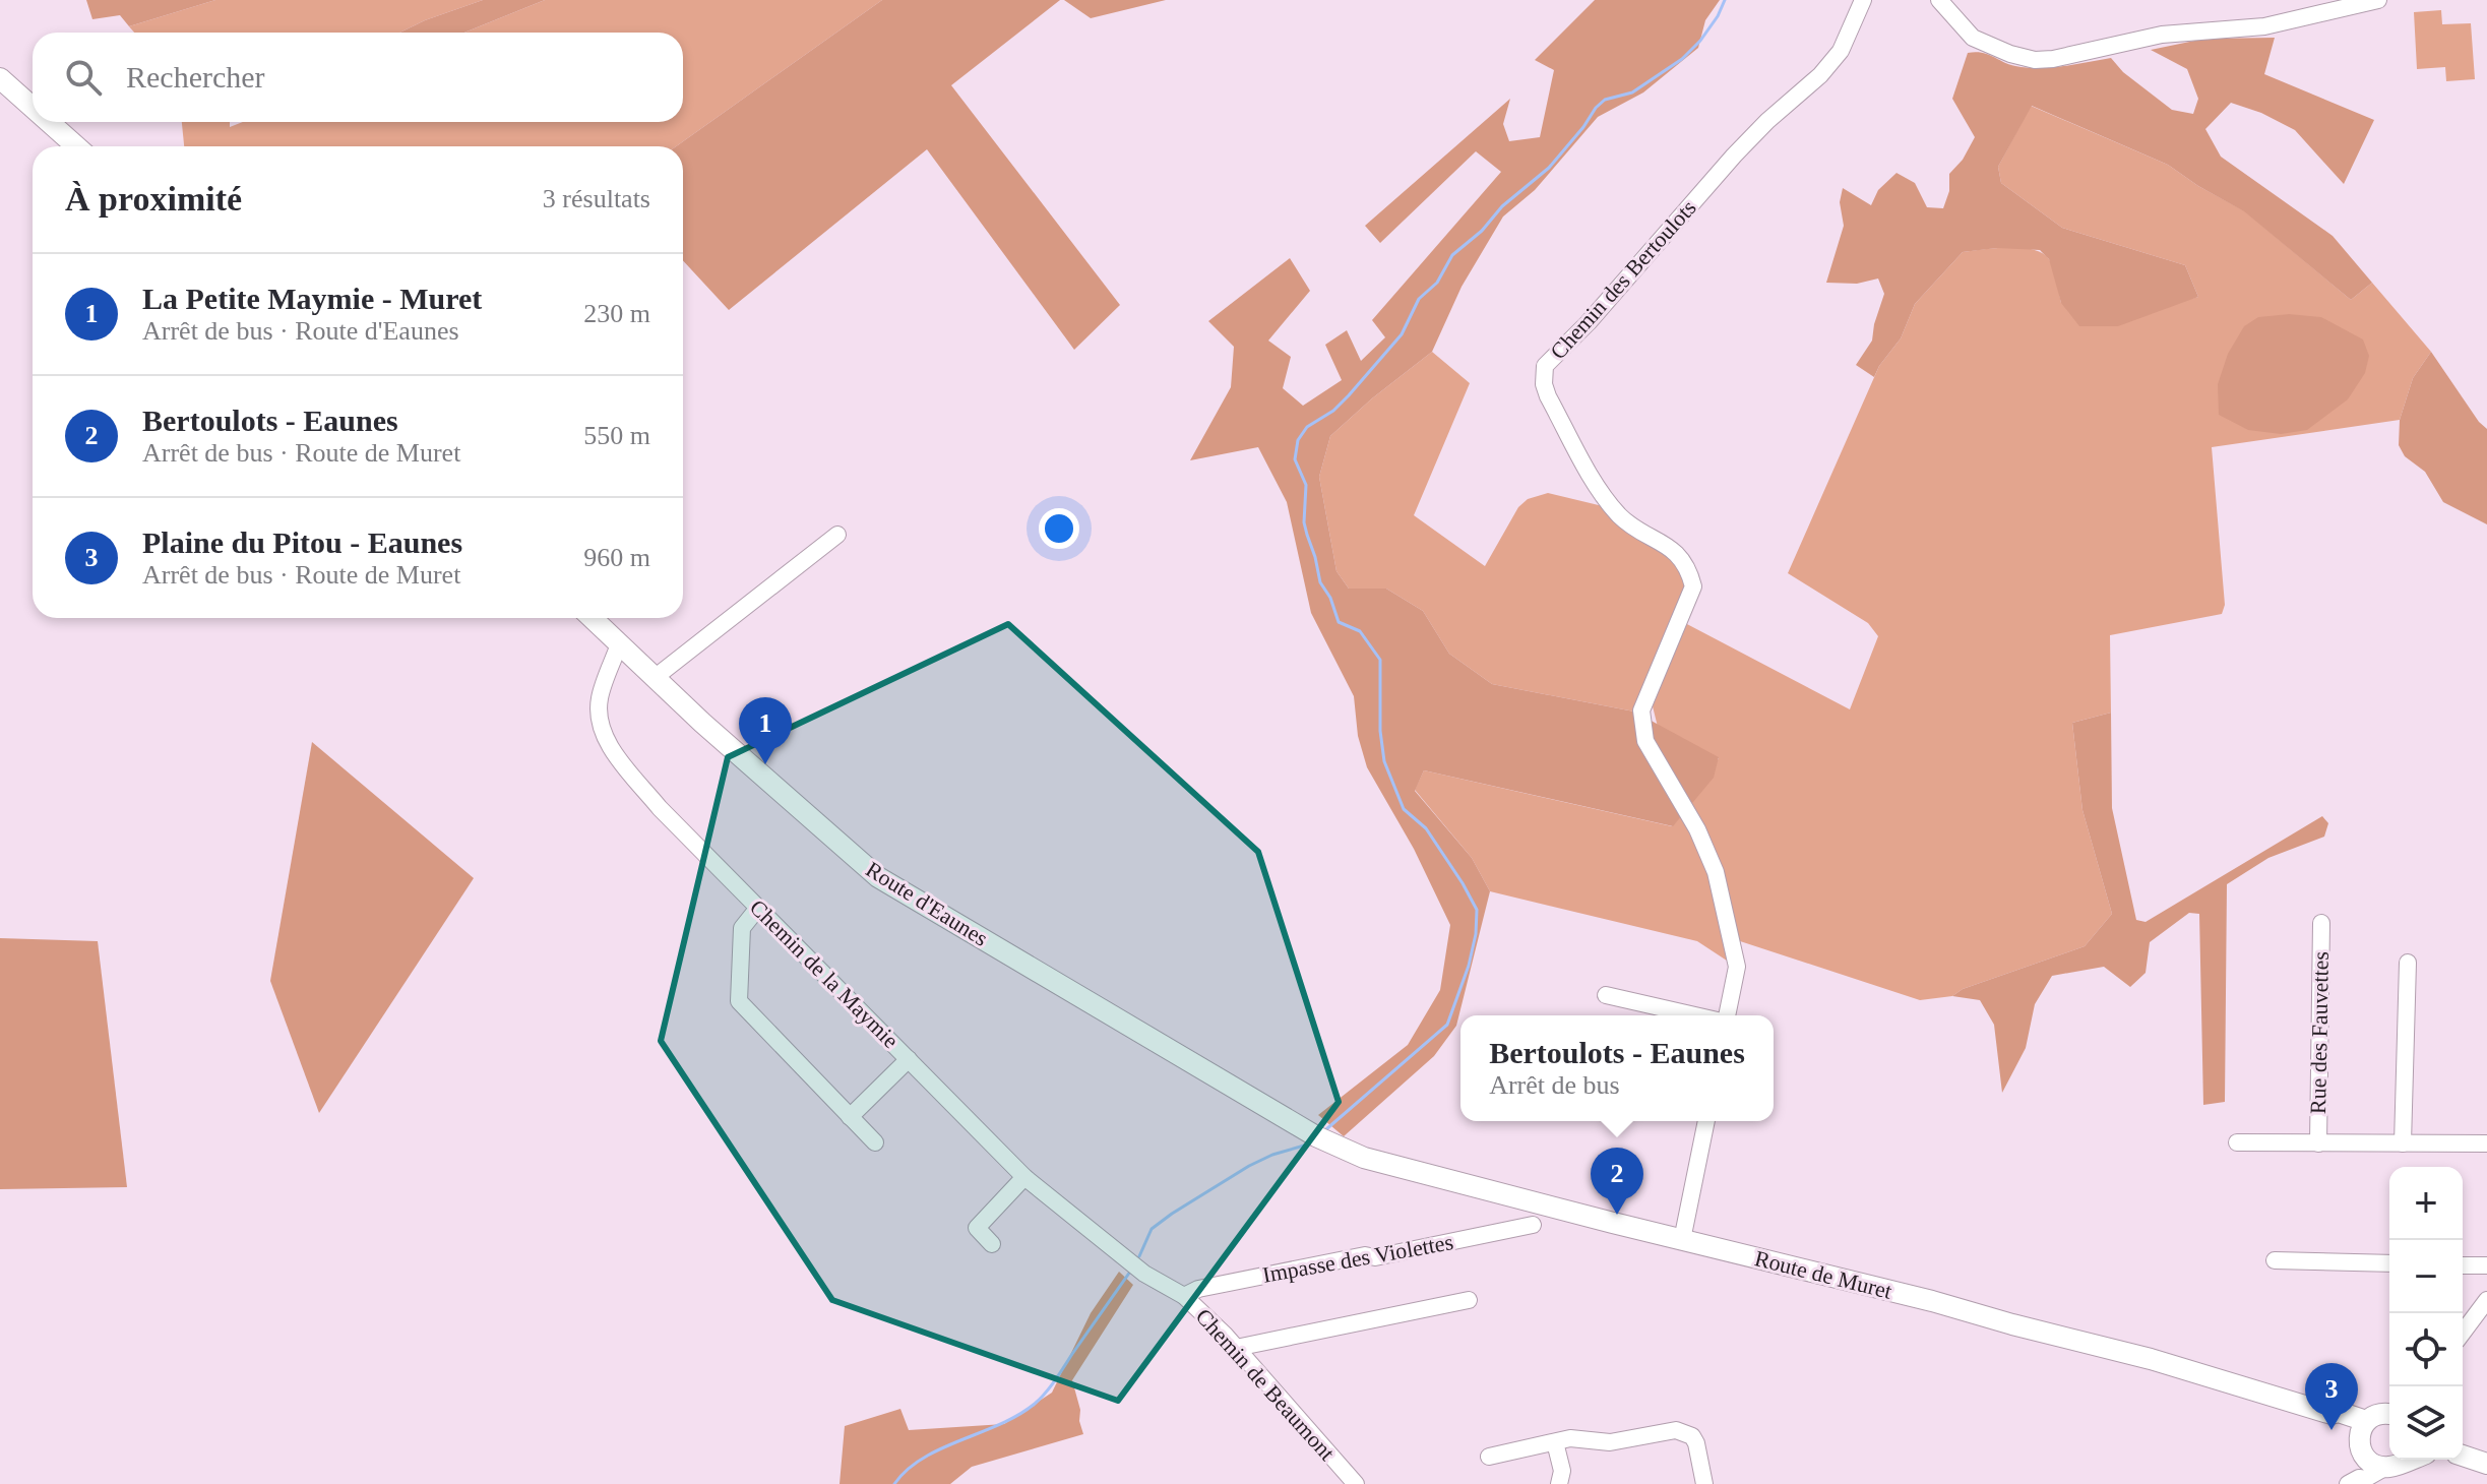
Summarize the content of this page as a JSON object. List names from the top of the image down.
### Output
{
  "streets": {
    "main road": ["Route d'Eaunes", "Route de Muret"],
    "street": [
      "Chemin des Bertoulots",
      "Chemin de la Maymie",
      "Rue des Fauvettes",
      "Impasse des Violettes",
      "Chemin de Beaumont"
    ]
  },
  "crossings": [
    ["Route d'Eaunes", "Chemin de la Maymie"],
    ["Route d'Eaunes", "Route de Muret"],
    ["Chemin de la Maymie", "Chemin de Beaumont"],
    ["Impasse des Violettes", "Chemin de Beaumont"]
  ],
  "page": {
    "search": "Rechercher",
    "heading": ["À proximité", "3 résultats"],
    "list": [
      {
        "mark": "1",
        "name": "La Petite Maymie - Muret",
        "note": "Arrêt de bus · Route d'Eaunes",
        "value": "230 m"
      },
      {
        "mark": "2",
        "name": "Bertoulots - Eaunes",
        "note": "Arrêt de bus · Route de Muret",
        "value": "550 m"
      },
      {
        "mark": "3",
        "name": "Plaine du Pitou - Eaunes",
        "note": "Arrêt de bus · Route de Muret",
        "value": "960 m"
      }
    ],
    "pins": ["1", "2", "3"],
    "popup": ["Bertoulots - Eaunes", "Arrêt de bus"],
    "map_buttons": ["+", "−"]
  }
}
